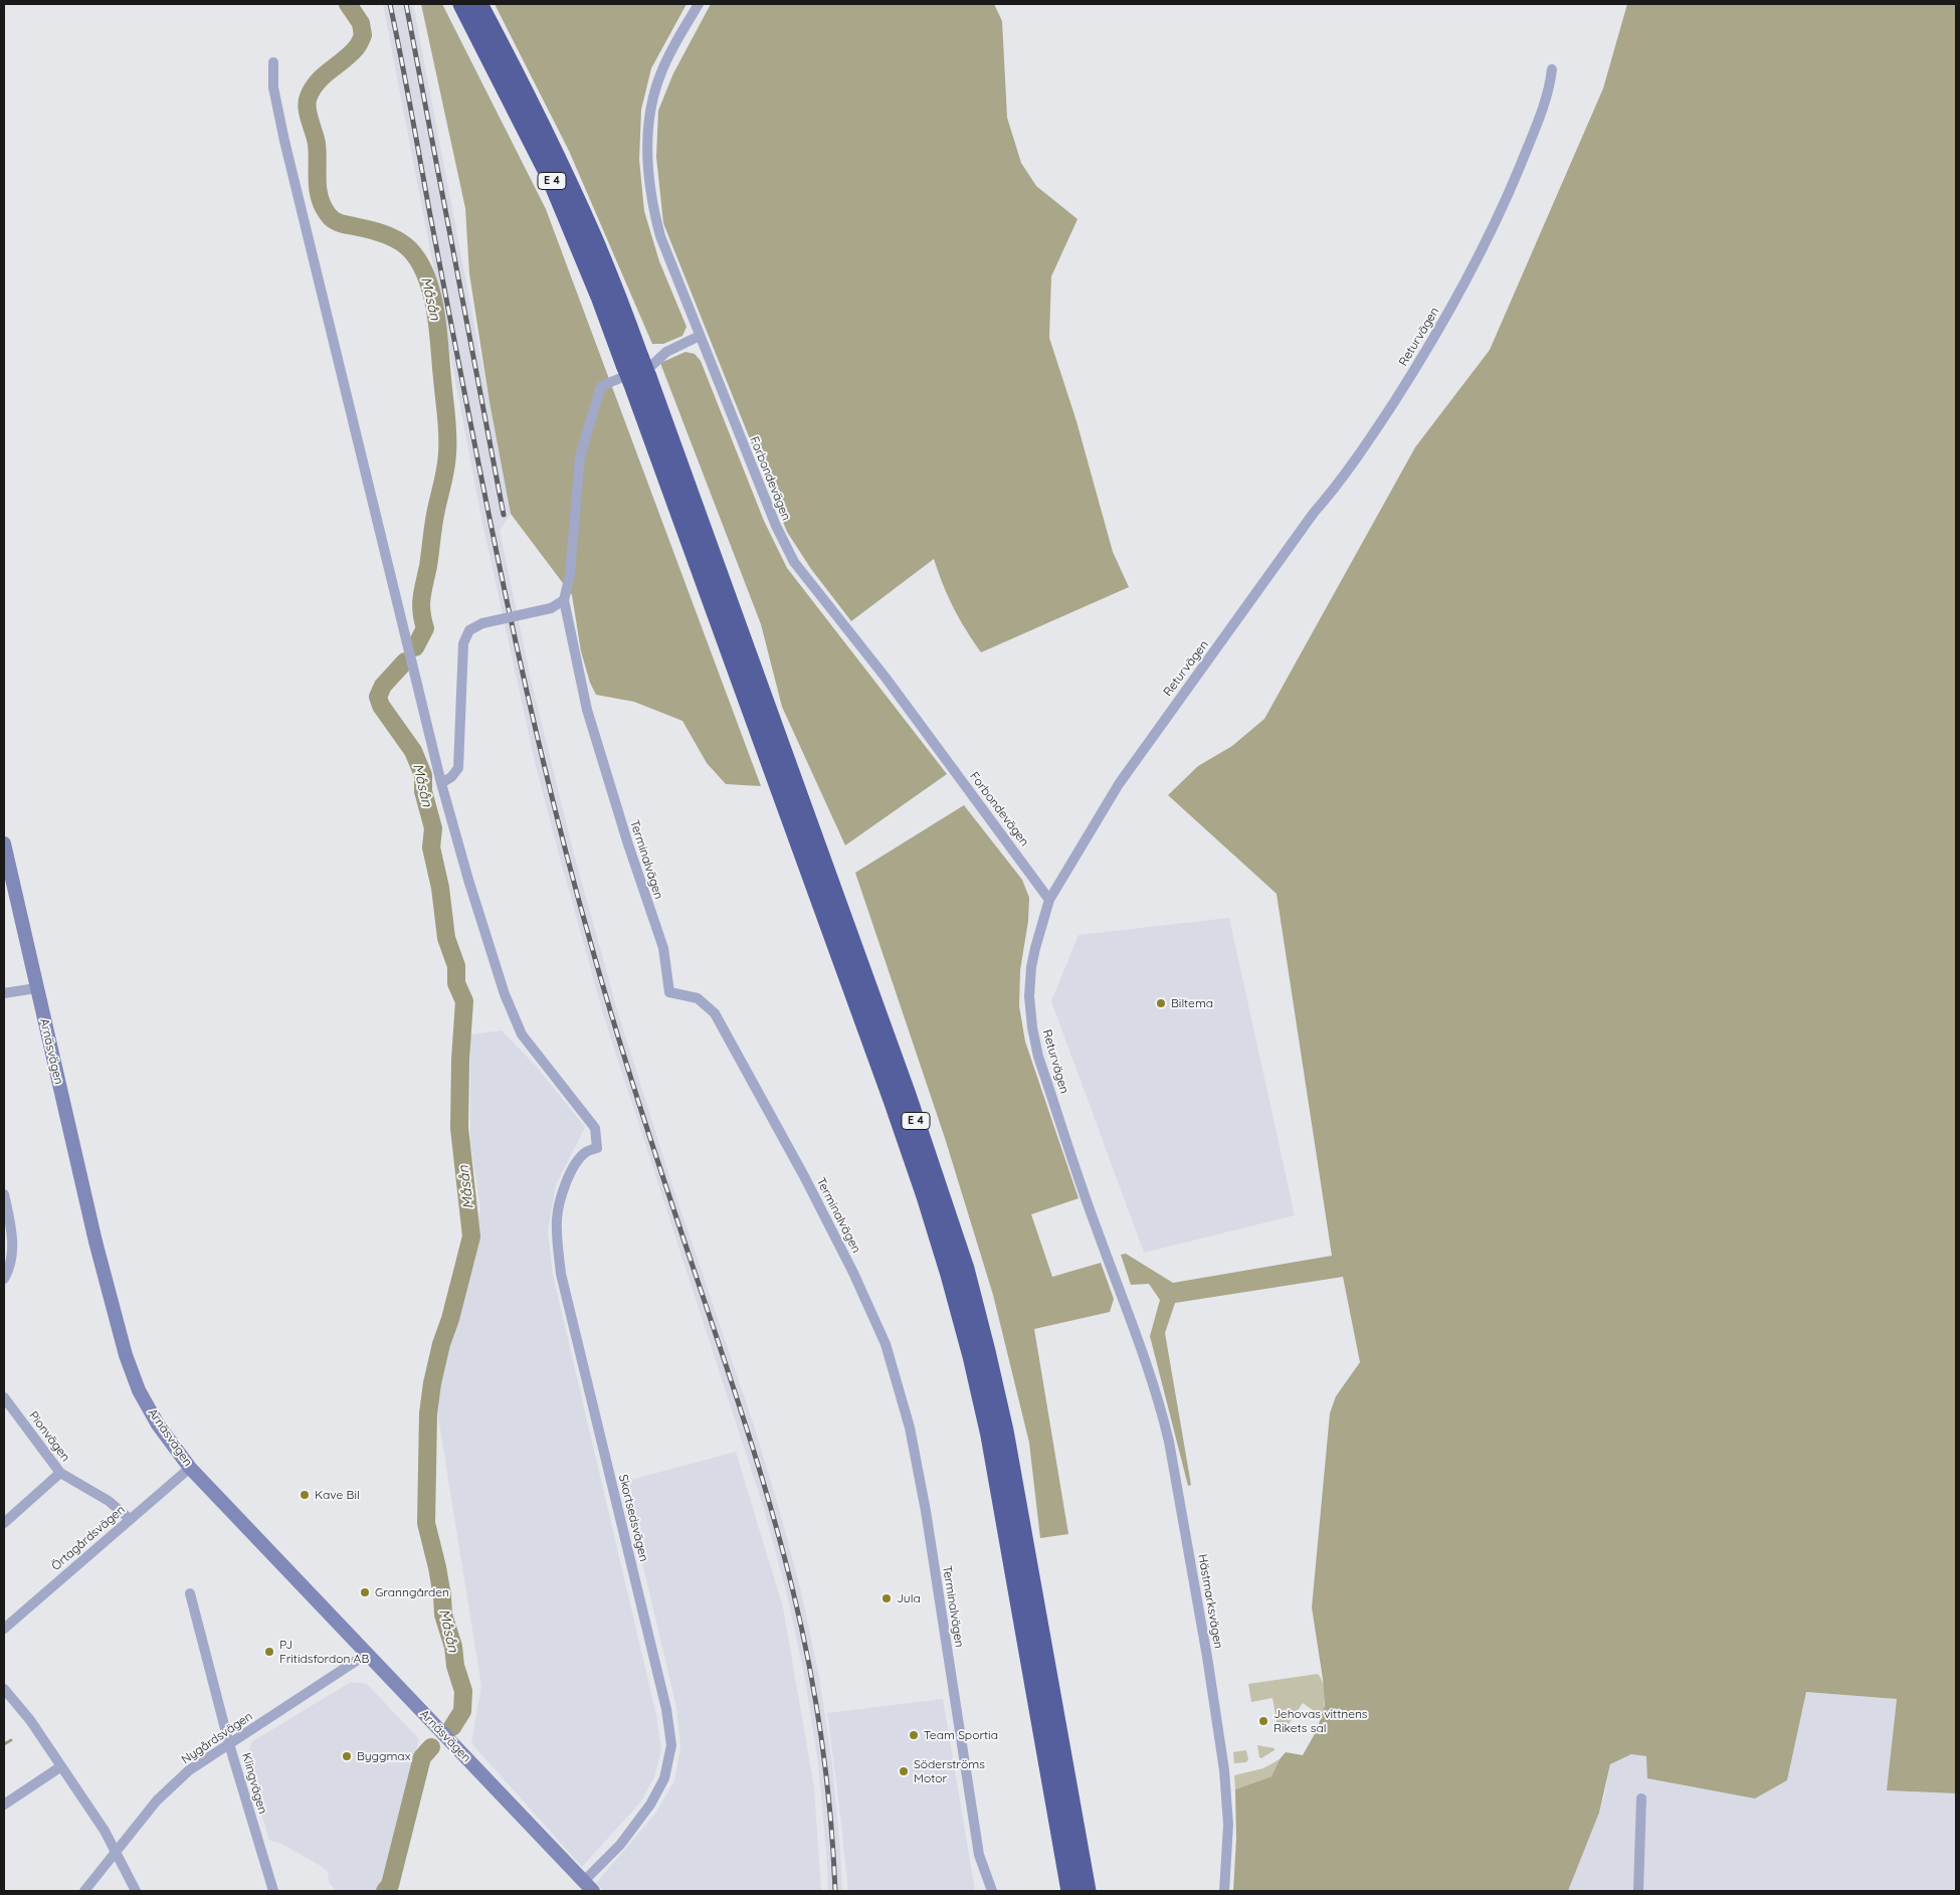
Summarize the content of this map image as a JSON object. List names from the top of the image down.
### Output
{
  "streets": {
    "highway": ["E 4"],
    "street": [
      "Returvägen",
      "Forbondevägen",
      "Terminalvägen",
      "Arnäsvägen",
      "Pionvägen",
      "Skortsedsvägen",
      "Örtagårdsvägen",
      "Hästmarksvägen",
      "Nygårdsvägen",
      "Klingvägen"
    ]
  },
  "crossings": [
    ["Returvägen", "Forbondevägen"],
    ["Returvägen", "Hästmarksvägen"],
    ["Arnäsvägen", "Skortsedsvägen"],
    ["Arnäsvägen", "Örtagårdsvägen"],
    ["Arnäsvägen", "Nygårdsvägen"],
    ["Pionvägen", "Örtagårdsvägen"],
    ["Nygårdsvägen", "Klingvägen"]
  ],
  "water": ["Måsån"],
  "places": [
    "Biltema",
    "Kave Bil",
    "Granngården",
    "Jula",
    "PJ Fritidsfordon AB",
    "Jehovas vittnens Rikets sal",
    "Team Sportia",
    "Byggmax",
    "Söderströms Motor"
  ]
}
